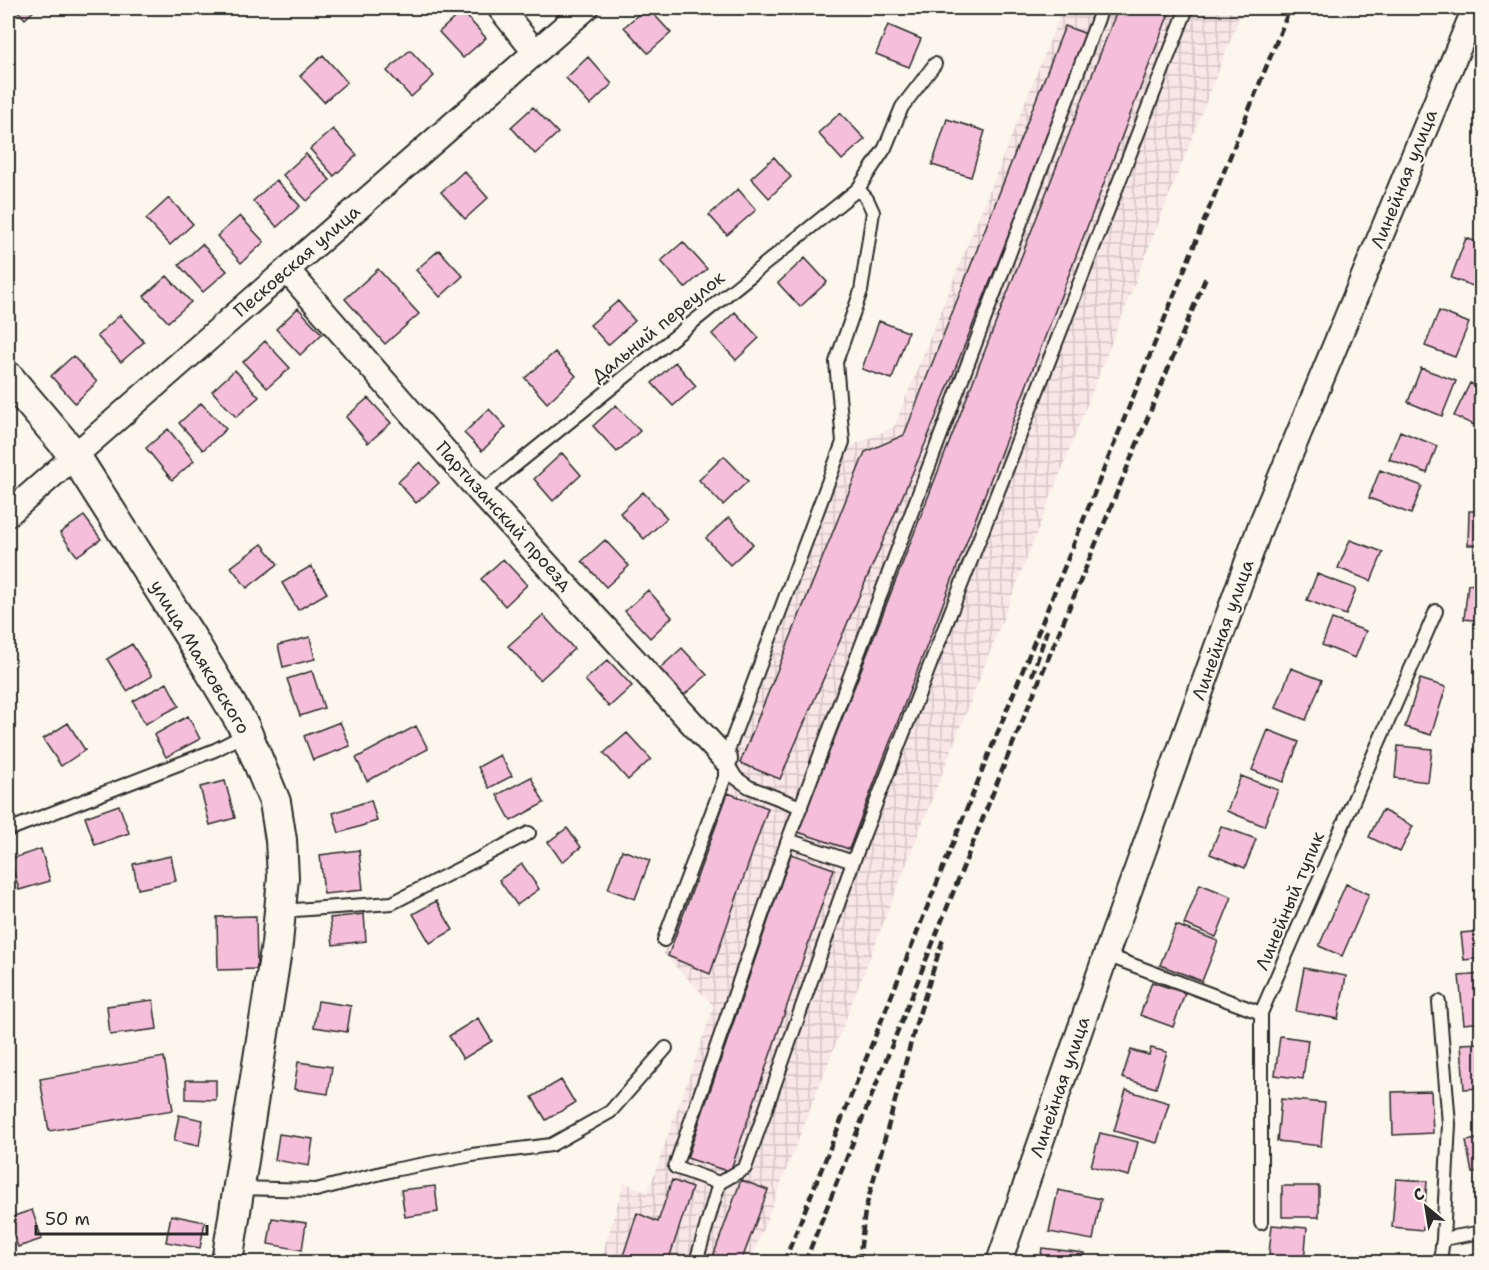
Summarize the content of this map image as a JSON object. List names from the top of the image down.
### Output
{
  "streets": {
    "street": [
      "Линейная улица",
      "Песковская улица",
      "Партизанский проезд",
      "улица Маяковского"
    ],
    "lane": ["Дальний переулок", "Линейный тупик"]
  },
  "crossings": [
    ["Песковская улица", "Партизанский проезд"],
    ["Песковская улица", "улица Маяковского"],
    ["Дальний переулок", "Партизанский проезд"]
  ],
  "scale_bar": "50 m",
  "north": "top left"
}
